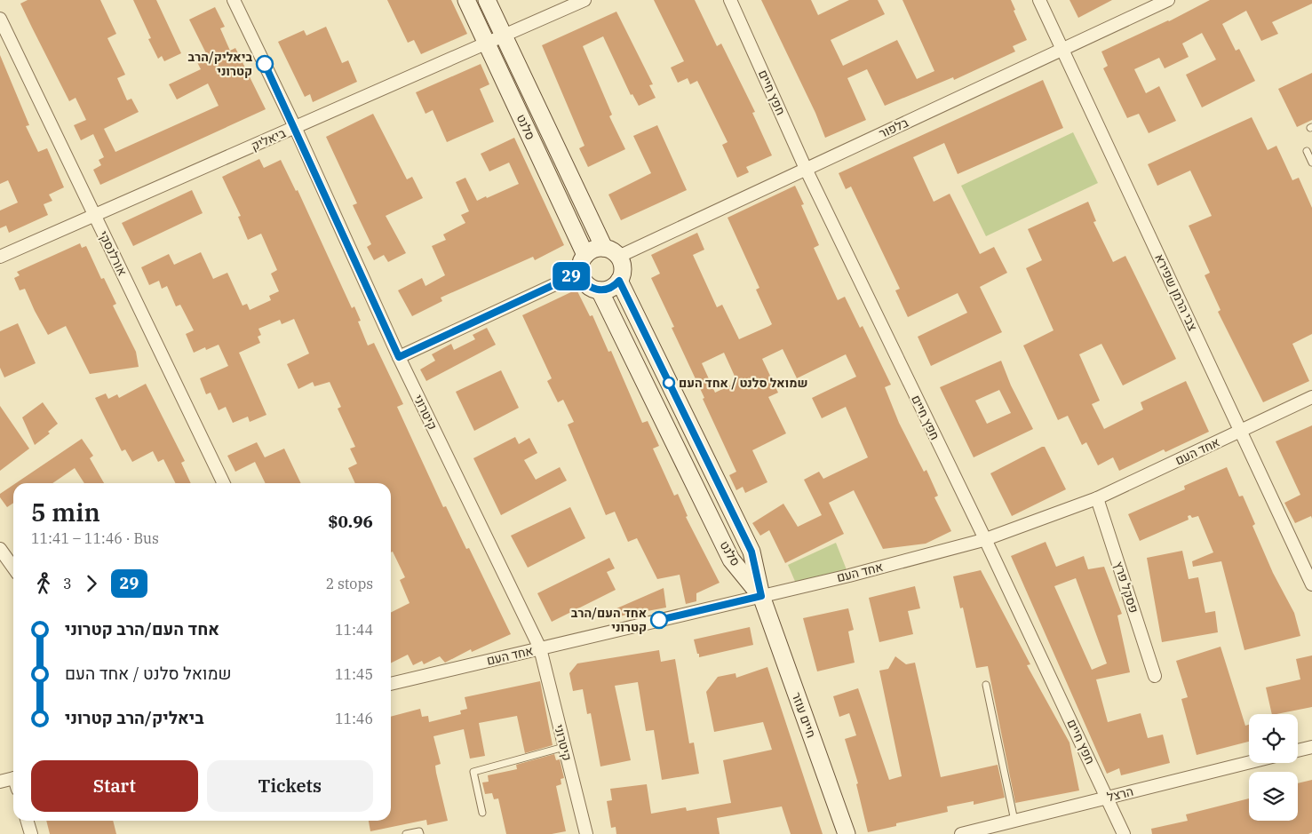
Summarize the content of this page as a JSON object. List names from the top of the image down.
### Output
{
  "streets": {
    "street": [
      "חפץ חיים",
      "סלנט",
      "בלפור",
      "ביאליק",
      "אורלנסקי",
      "צבי הרמן שפירא",
      "קיטרוני",
      "אחד העם",
      "פסקל פרץ",
      "חיים עוזר",
      "הרצל"
    ]
  },
  "crossings": [
    ["חפץ חיים", "בלפור"],
    ["חפץ חיים", "אחד העם"],
    ["חפץ חיים", "הרצל"],
    ["סלנט", "בלפור"],
    ["סלנט", "ביאליק"],
    ["סלנט", "אחד העם"],
    ["סלנט", "חיים עוזר"],
    ["בלפור", "צבי הרמן שפירא"],
    ["ביאליק", "אורלנסקי"],
    ["ביאליק", "קיטרוני"],
    ["צבי הרמן שפירא", "אחד העם"],
    ["קיטרוני", "אחד העם"],
    ["אחד העם", "פסקל פרץ"],
    ["אחד העם", "חיים עוזר"]
  ],
  "places": ["ביאליק/הרב קטרוני", "שמואל סלנט / אחד העם", "אחד העם/הרב קטרוני"],
  "lines": ["bus line 29"],
  "page": {
    "on_map": "29",
    "heading": ["5 min", "11:41 – 11:46 · Bus", "$0.96"],
    "legs": ["3", "29", "2 stops"],
    "list": [
      {
        "name": "אחד העם/הרב קטרוני",
        "value": "11:44"
      },
      {
        "name": "שמואל סלנט / אחד העם",
        "value": "11:45"
      },
      {
        "name": "ביאליק/הרב קטרוני",
        "value": "11:46"
      }
    ],
    "buttons": ["Start", "Tickets"]
  }
}
